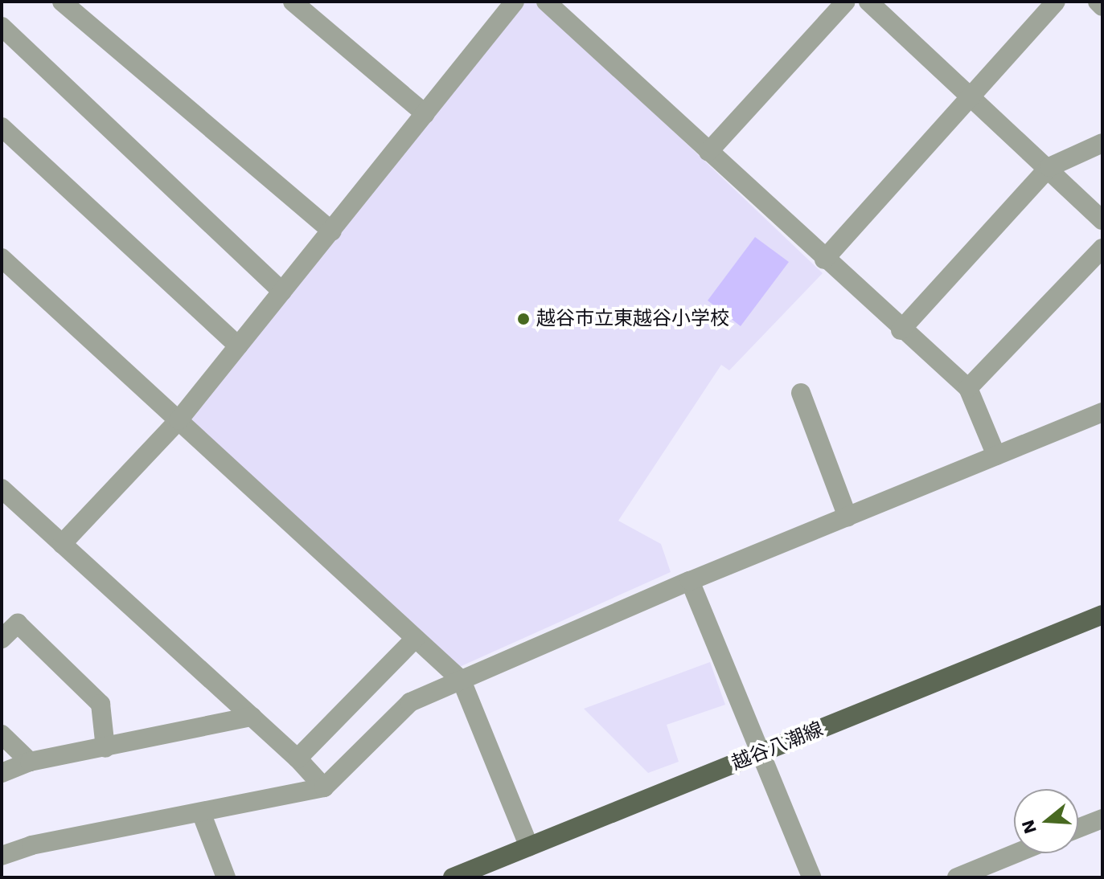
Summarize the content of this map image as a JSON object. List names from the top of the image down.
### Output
{
  "streets": {
    "main road": ["越谷八潮線"]
  },
  "places": ["越谷市立東越谷小学校"],
  "north": "left"
}
